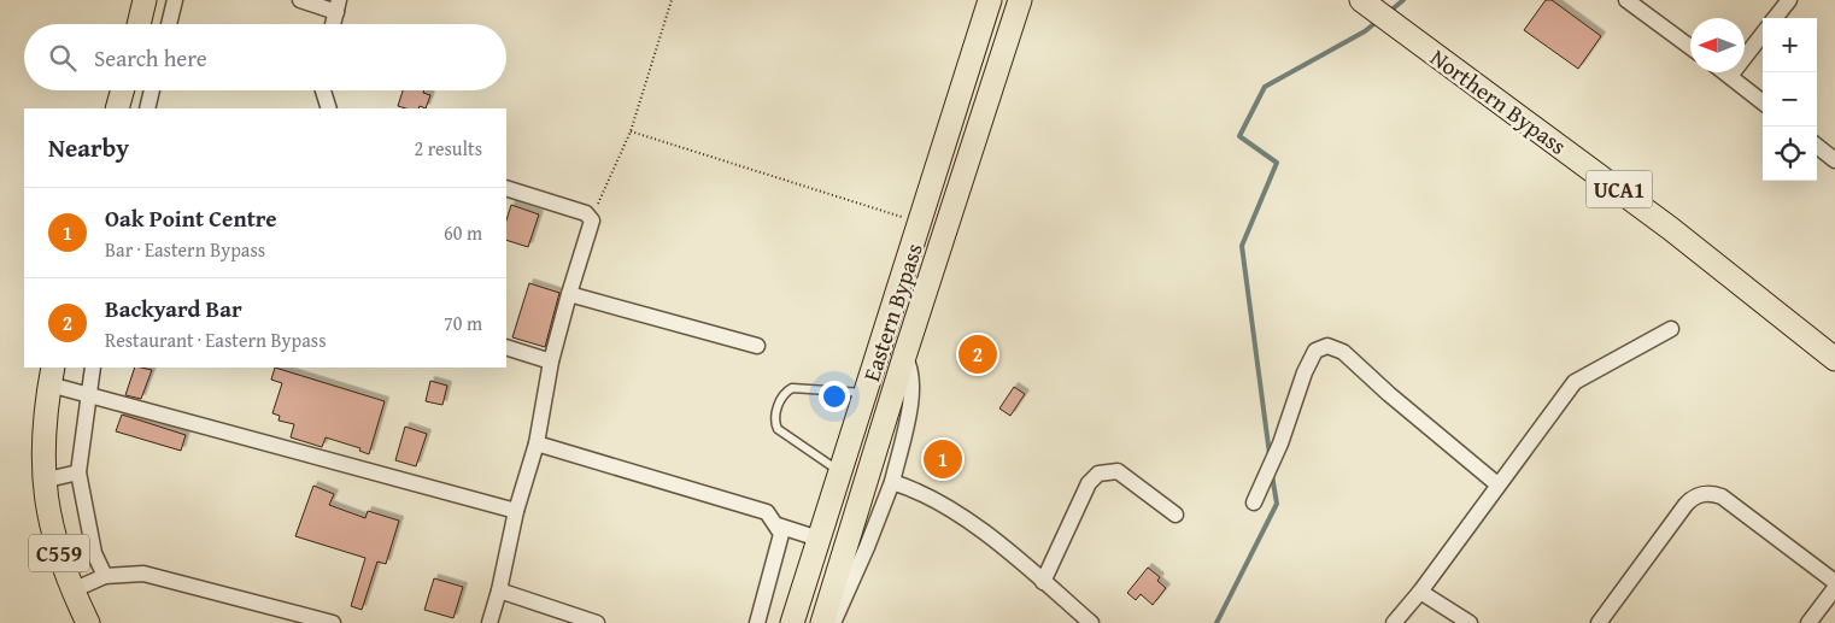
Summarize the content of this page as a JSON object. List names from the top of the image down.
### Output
{
  "streets": {
    "main road": [
      "Northern Bypass",
      "UCA1",
      "Eastern Bypass",
      "C559"
    ]
  },
  "north": "left",
  "page": {
    "map_buttons": ["+", "−"],
    "search": "Search here",
    "heading": ["Nearby", "2 results"],
    "list": [
      {
        "mark": "1",
        "name": "Oak Point Centre",
        "note": "Bar · Eastern Bypass",
        "value": "60 m"
      },
      {
        "mark": "2",
        "name": "Backyard Bar",
        "note": "Restaurant · Eastern Bypass",
        "value": "70 m"
      }
    ],
    "pins": ["2", "1"]
  }
}
